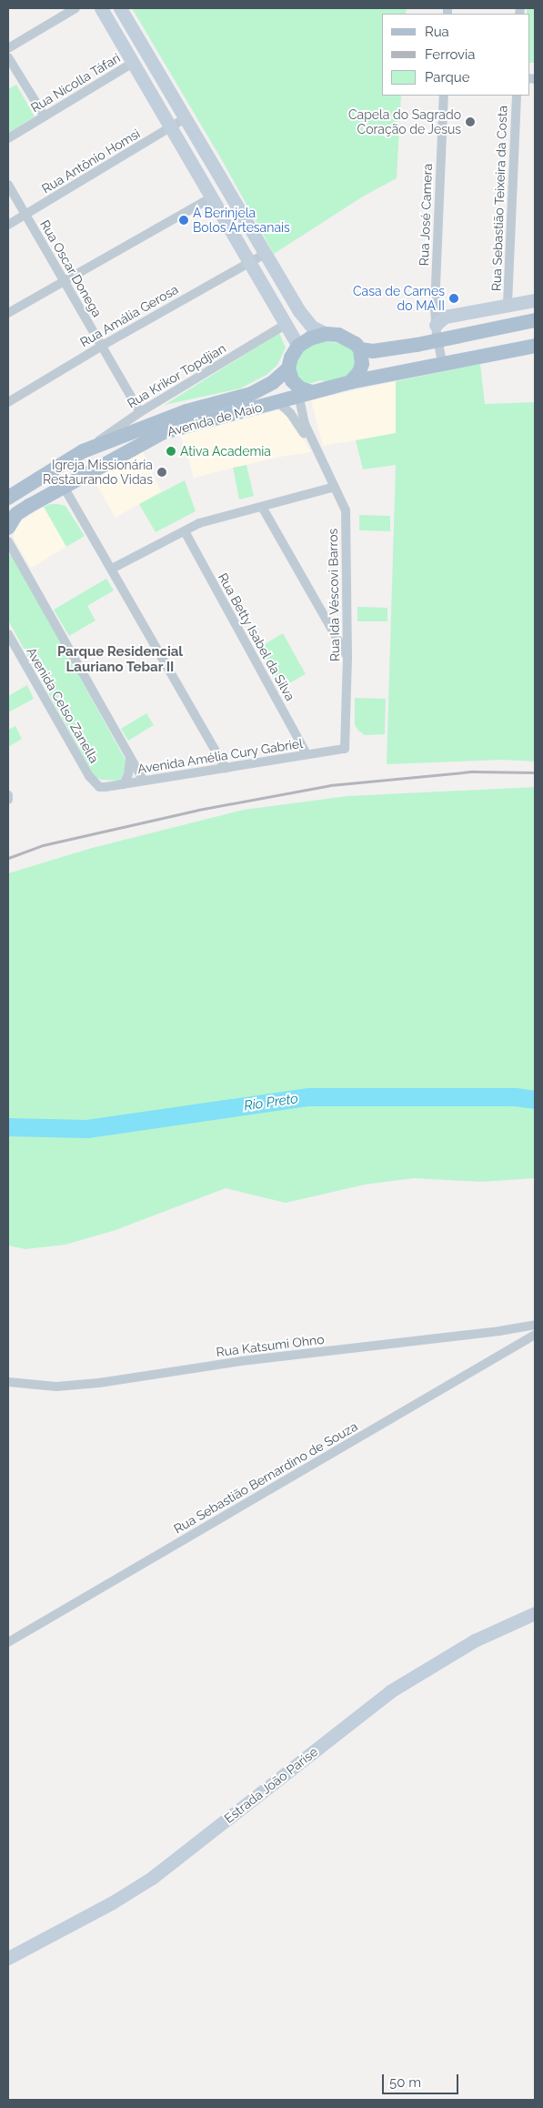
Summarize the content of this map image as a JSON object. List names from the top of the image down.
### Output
{
  "streets": {
    "main road": ["Avenida de Maio", "Estrada João Parise"],
    "street": [
      "Rua Nicolla Táfari",
      "Rua Antônio Homsi",
      "Rua Sebastião Teixeira da Costa",
      "Rua José Camera",
      "Rua Oscar Donega",
      "Rua Amália Gerosa",
      "Rua Krikor Topdjian",
      "Rua Ida Véscovi Barros",
      "Rua Betty Isabel da Silva",
      "Avenida Celso Zanella",
      "Avenida Amélia Cury Gabriel",
      "Rua Katsumi Ohno",
      "Rua Sebastião Bernardino de Souza"
    ]
  },
  "crossings": [
    ["Rua Antônio Homsi", "Rua Oscar Donega"],
    ["Rua Oscar Donega", "Rua Amália Gerosa"],
    ["Rua Oscar Donega", "Rua Krikor Topdjian"],
    ["Rua Krikor Topdjian", "Avenida de Maio"],
    ["Avenida de Maio", "Rua Ida Véscovi Barros"],
    ["Rua Ida Véscovi Barros", "Avenida Amélia Cury Gabriel"],
    ["Rua Betty Isabel da Silva", "Avenida Amélia Cury Gabriel"],
    ["Avenida Celso Zanella", "Avenida Amélia Cury Gabriel"]
  ],
  "districts": ["Parque Residencial Lauriano Tebar II"],
  "water": ["Rio Preto"],
  "places": [
    "Capela do Sagrado Coração de Jesus",
    "A Berinjela Bolos Artesanais",
    "Casa de Carnes do MA II",
    "Ativa Academia",
    "Igreja Missionária Restaurando Vidas"
  ],
  "legend": ["Rua", "Ferrovia", "Parque"],
  "scale_bar": "50 m"
}
